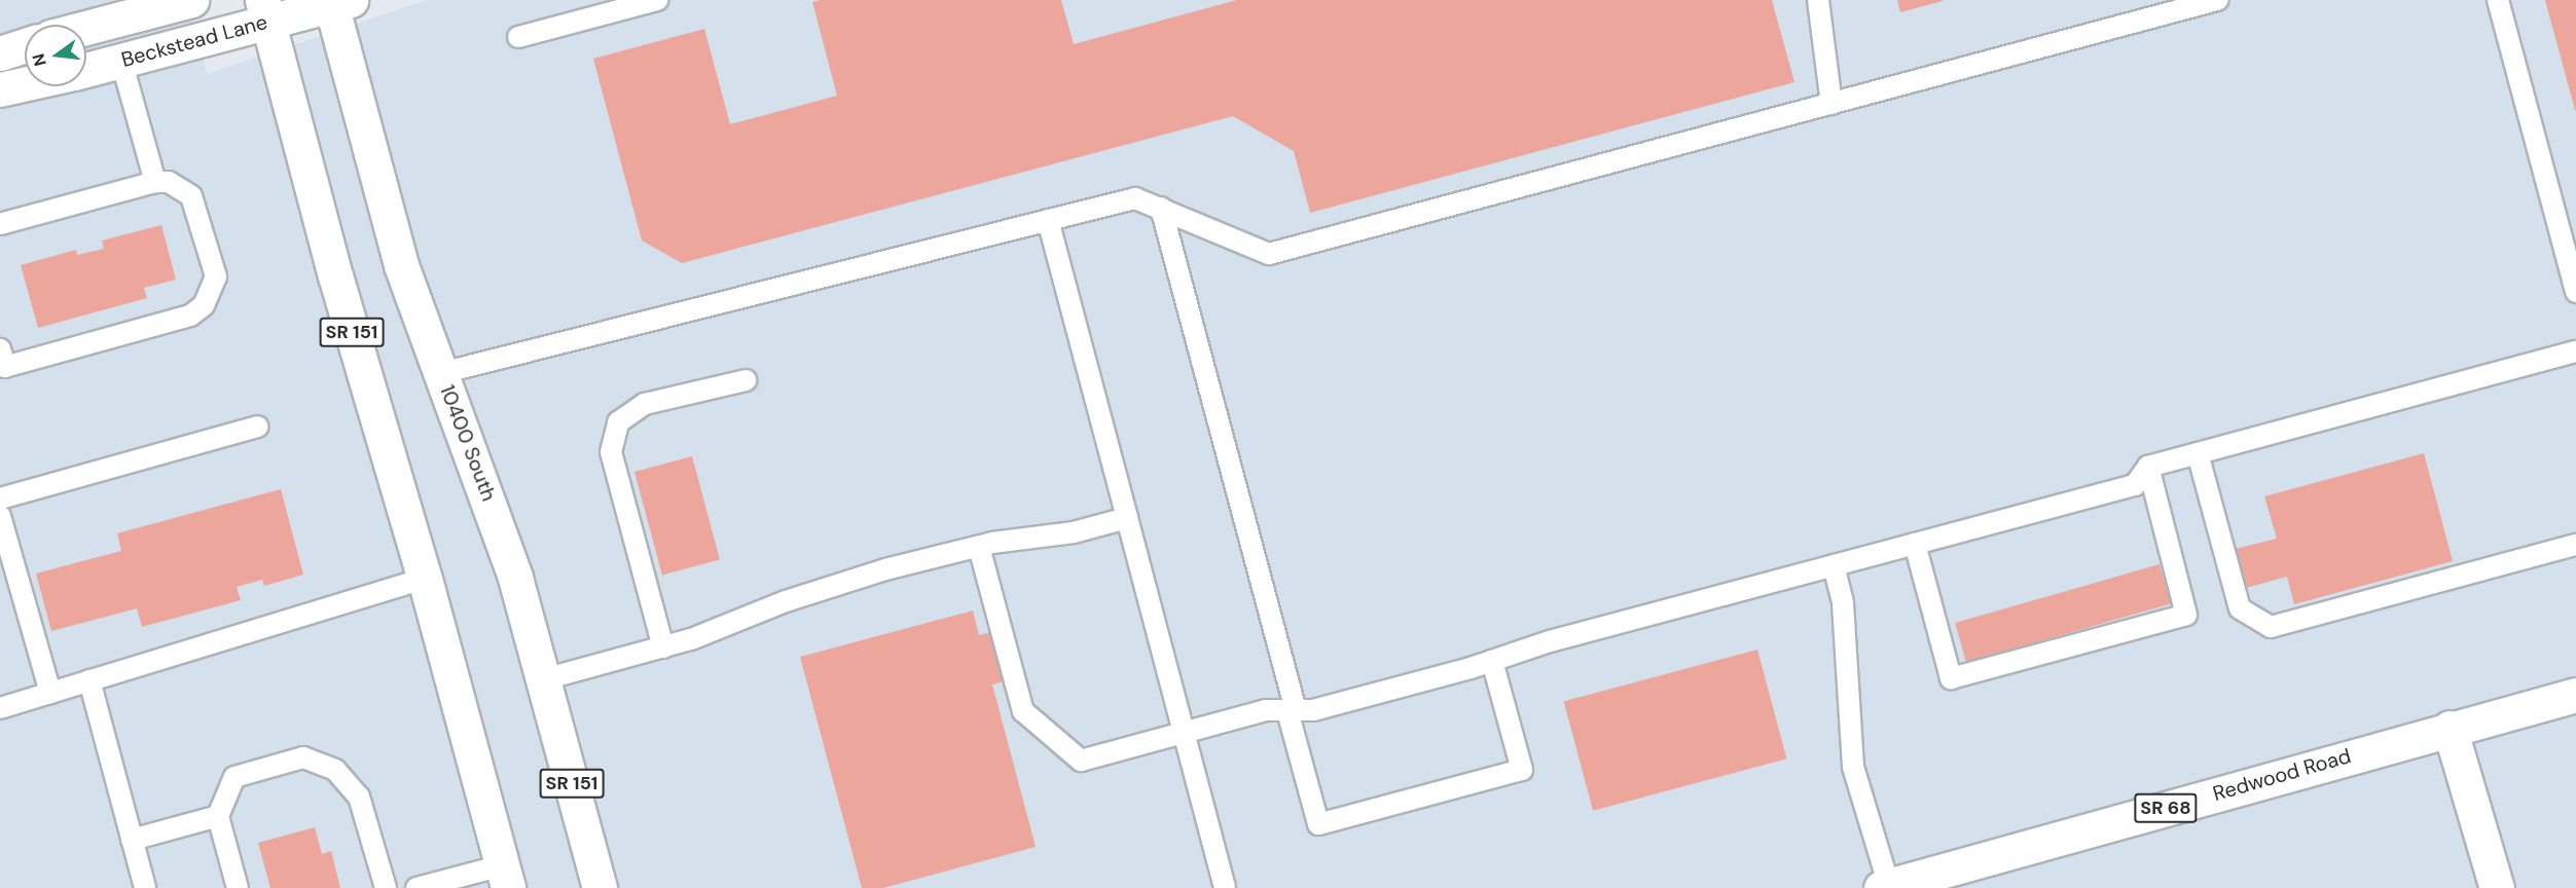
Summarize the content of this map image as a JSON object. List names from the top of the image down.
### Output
{
  "streets": {
    "main road": [
      "Beckstead Lane",
      "SR 151",
      "10400 South",
      "Redwood Road",
      "SR 68"
    ]
  },
  "crossings": [
    ["Beckstead Lane", "SR 151"],
    ["Beckstead Lane", "10400 South"]
  ],
  "north": "left"
}
